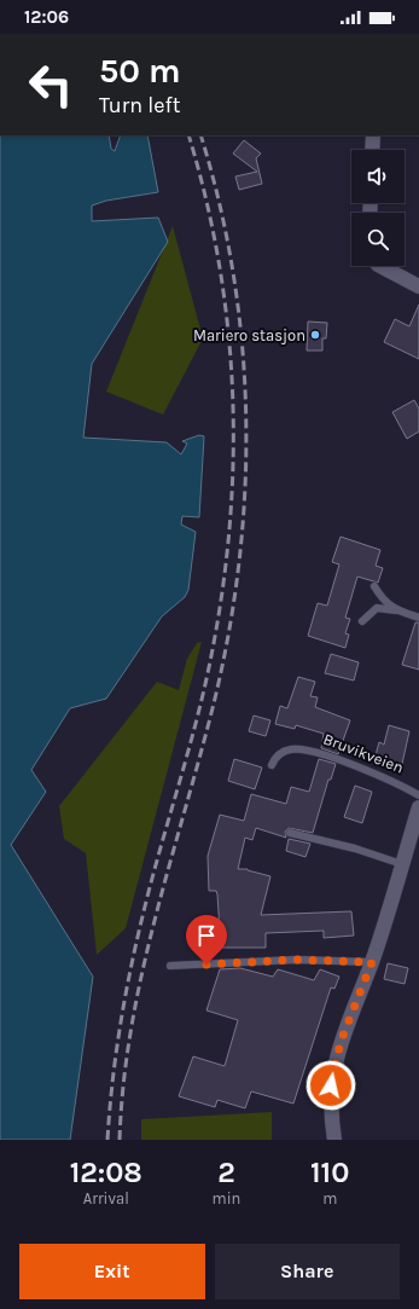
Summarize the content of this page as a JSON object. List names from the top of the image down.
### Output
{
  "streets": {
    "lane": ["Bruvikveien"]
  },
  "places": ["Mariero stasjon"],
  "page": {
    "status": "12:06",
    "turn": ["50 m", "Turn left"],
    "eta": [
      "12:08",
      "Arrival",
      "2",
      "min",
      "110",
      "m"
    ],
    "buttons": ["Exit", "Share"]
  }
}
